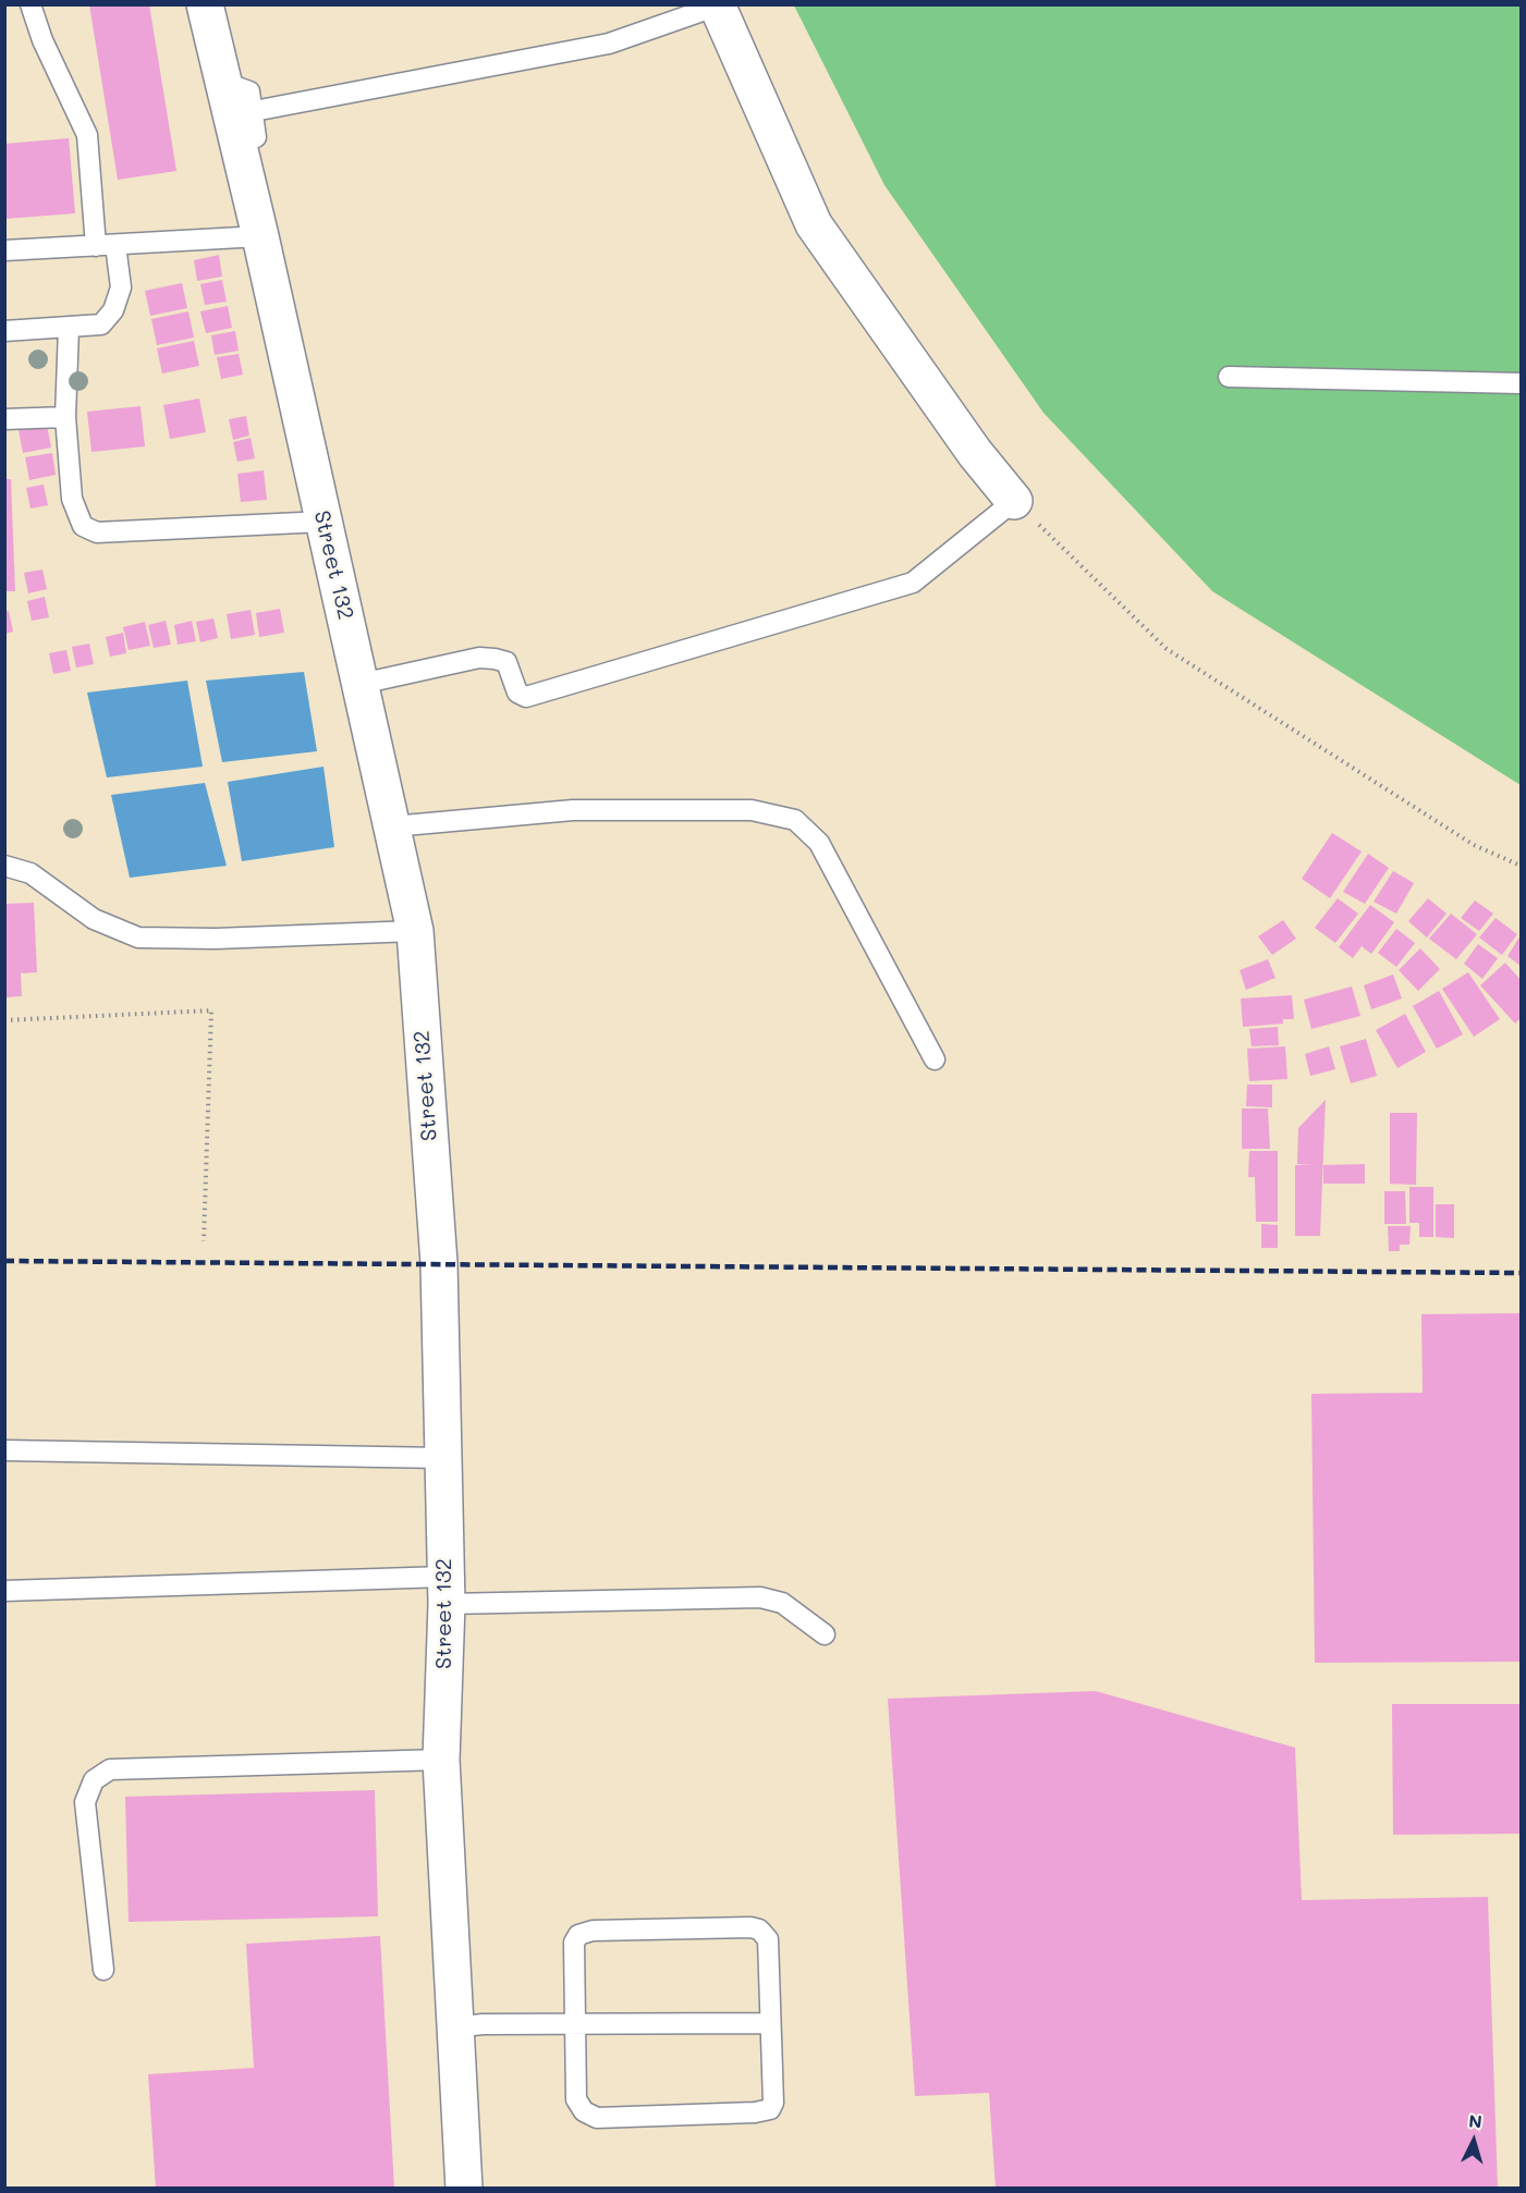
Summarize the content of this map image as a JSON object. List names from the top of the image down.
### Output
{
  "streets": {
    "street": ["Street 132"]
  },
  "north": "top"
}
